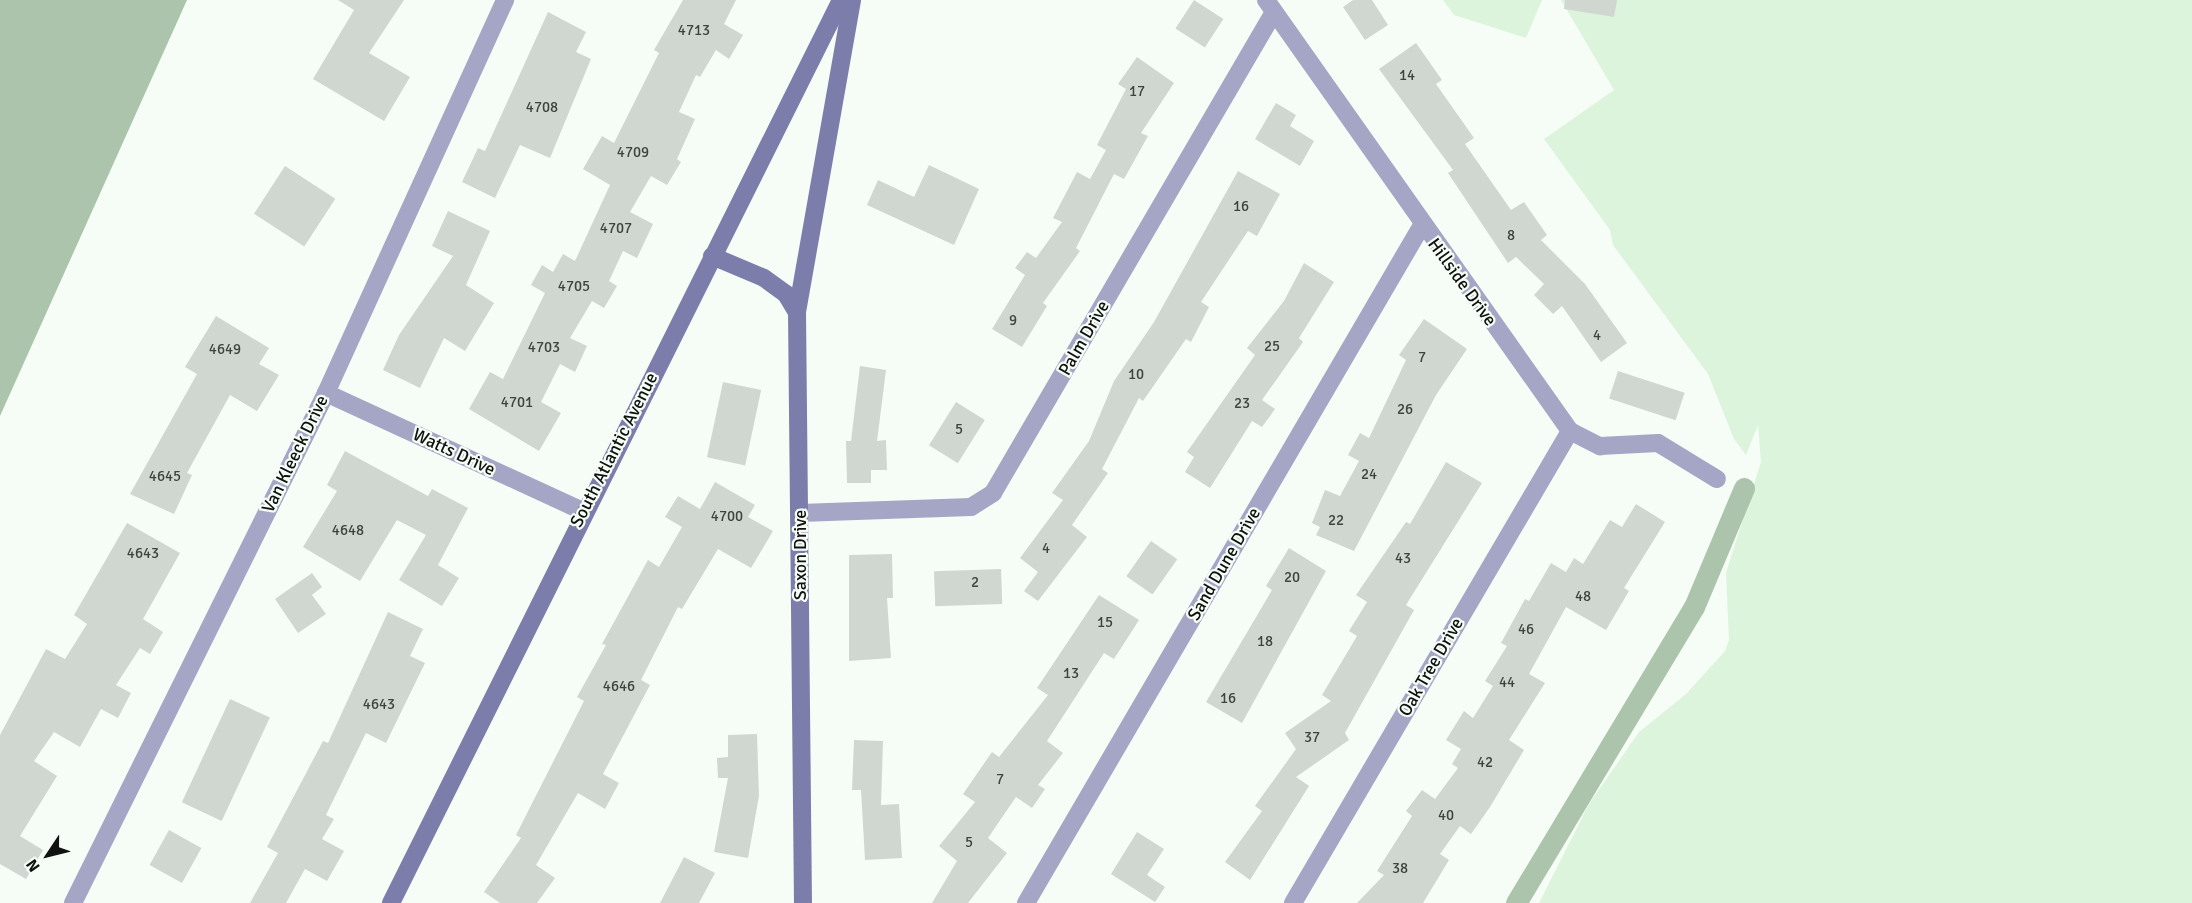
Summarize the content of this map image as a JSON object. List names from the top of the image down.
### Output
{
  "streets": {
    "street": [
      "Hillside Drive",
      "Palm Drive",
      "South Atlantic Avenue",
      "Watts Drive",
      "Van Kleeck Drive",
      "Saxon Drive",
      "Sand Dune Drive",
      "Oak Tree Drive"
    ]
  },
  "crossings": [
    ["Hillside Drive", "Palm Drive"],
    ["Hillside Drive", "Sand Dune Drive"],
    ["Hillside Drive", "Oak Tree Drive"],
    ["Palm Drive", "Saxon Drive"],
    ["South Atlantic Avenue", "Watts Drive"],
    ["Watts Drive", "Van Kleeck Drive"]
  ],
  "house_numbers": [
    "4713",
    "14",
    "17",
    "4708",
    "4709",
    "16",
    "4707",
    "8",
    "4705",
    "9",
    "4",
    "25",
    "4703",
    "4649",
    "7",
    "10",
    "4701",
    "23",
    "26",
    "5",
    "24",
    "4645",
    "4700",
    "22",
    "4648",
    "4",
    "4643",
    "43",
    "20",
    "2",
    "48",
    "15",
    "46",
    "18",
    "13",
    "44",
    "4646",
    "16",
    "4643",
    "37",
    "42",
    "7",
    "40",
    "5",
    "38"
  ],
  "north": "bottom left"
}
